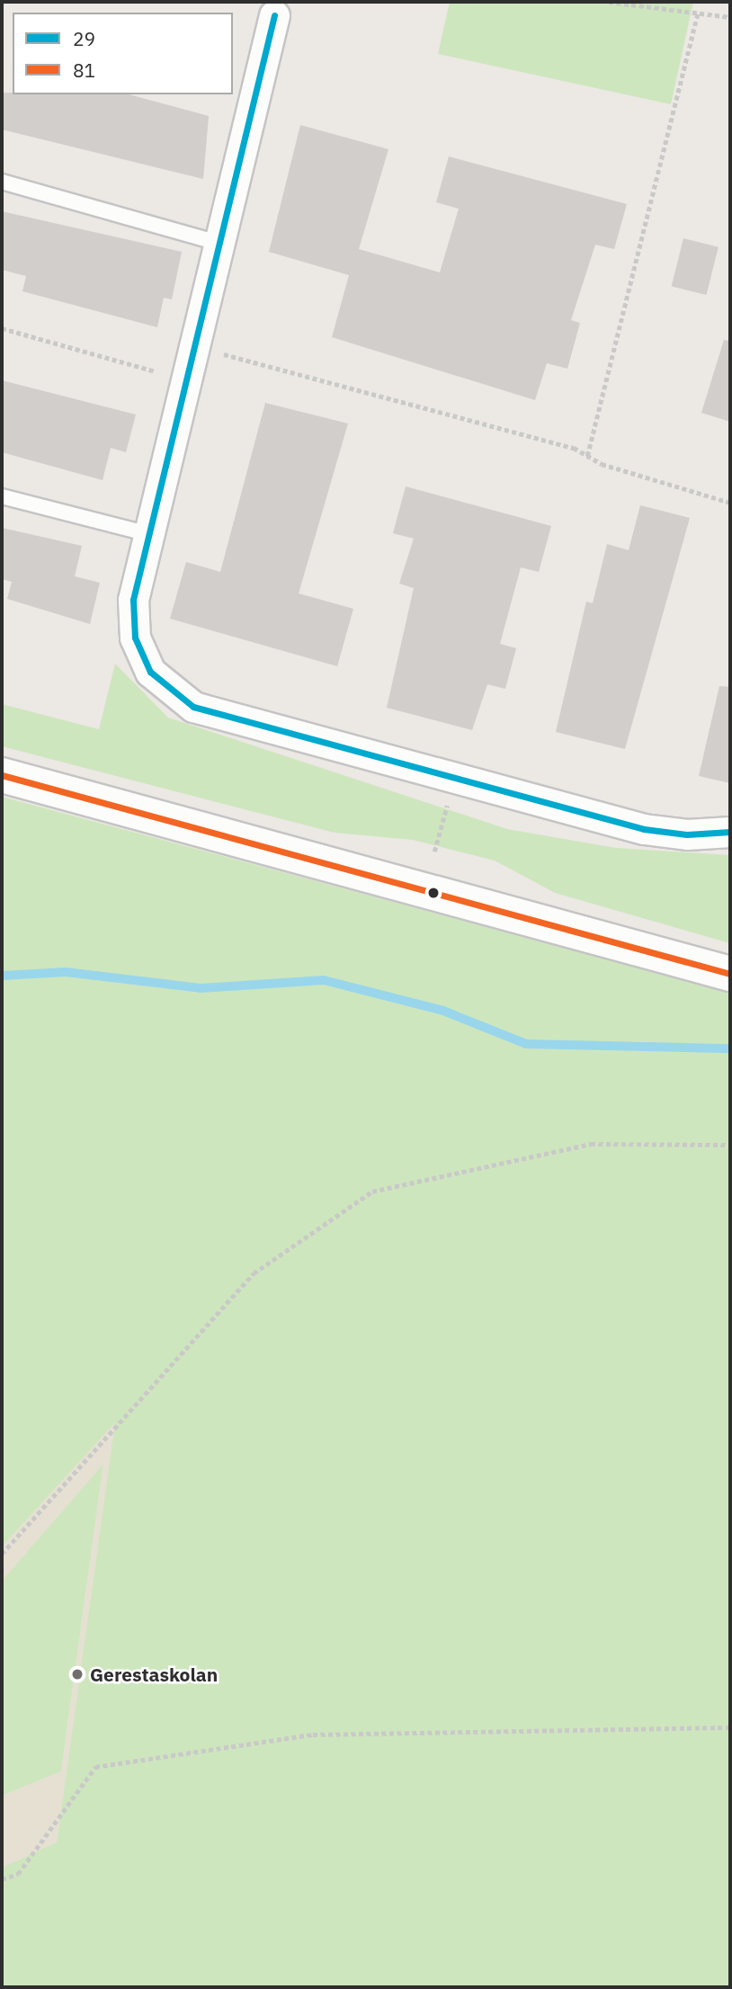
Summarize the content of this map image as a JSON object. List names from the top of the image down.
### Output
{
  "places": ["Gerestaskolan"],
  "lines": ["transit line 29", "transit line 81"],
  "legend": ["29", "81"]
}
